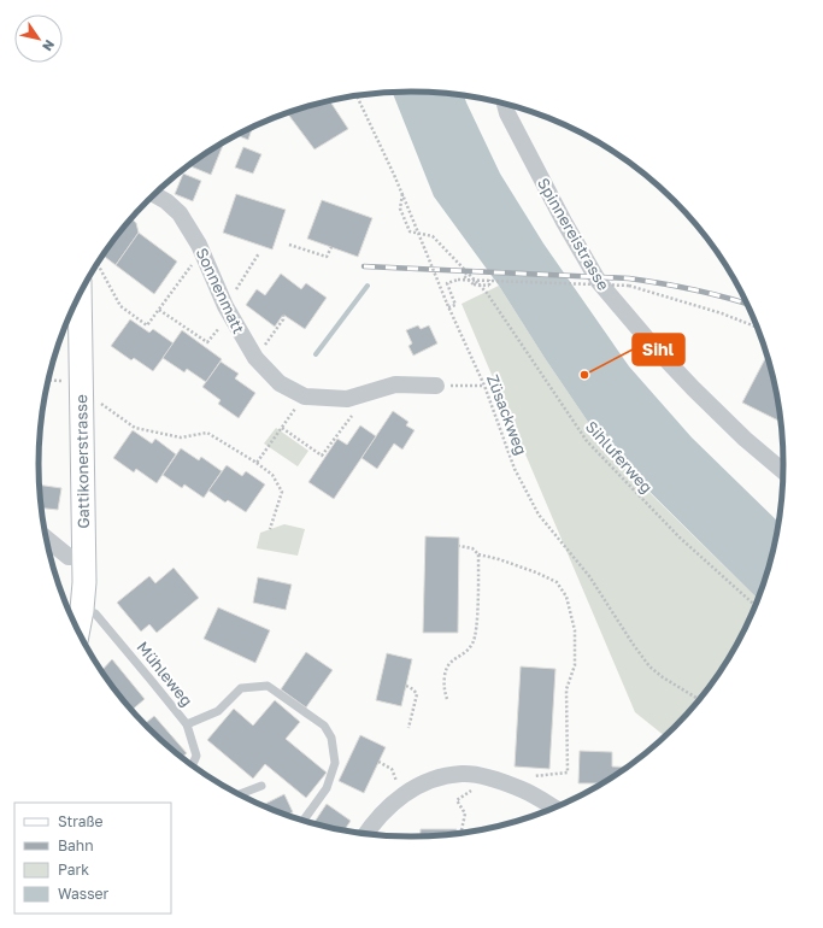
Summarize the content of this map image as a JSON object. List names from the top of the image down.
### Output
{
  "streets": {
    "main road": ["Gattikonerstrasse"],
    "street": ["Spinnereistrasse", "Sonnenmatt"],
    "lane": ["Mühleweg"],
    "path": ["Züsackweg", "Sihluferweg"]
  },
  "crossings": [
    ["Gattikonerstrasse", "Mühleweg"]
  ],
  "places": ["Sihl"],
  "legend": [
    "Straße",
    "Bahn",
    "Park",
    "Wasser"
  ],
  "north": "bottom right"
}
